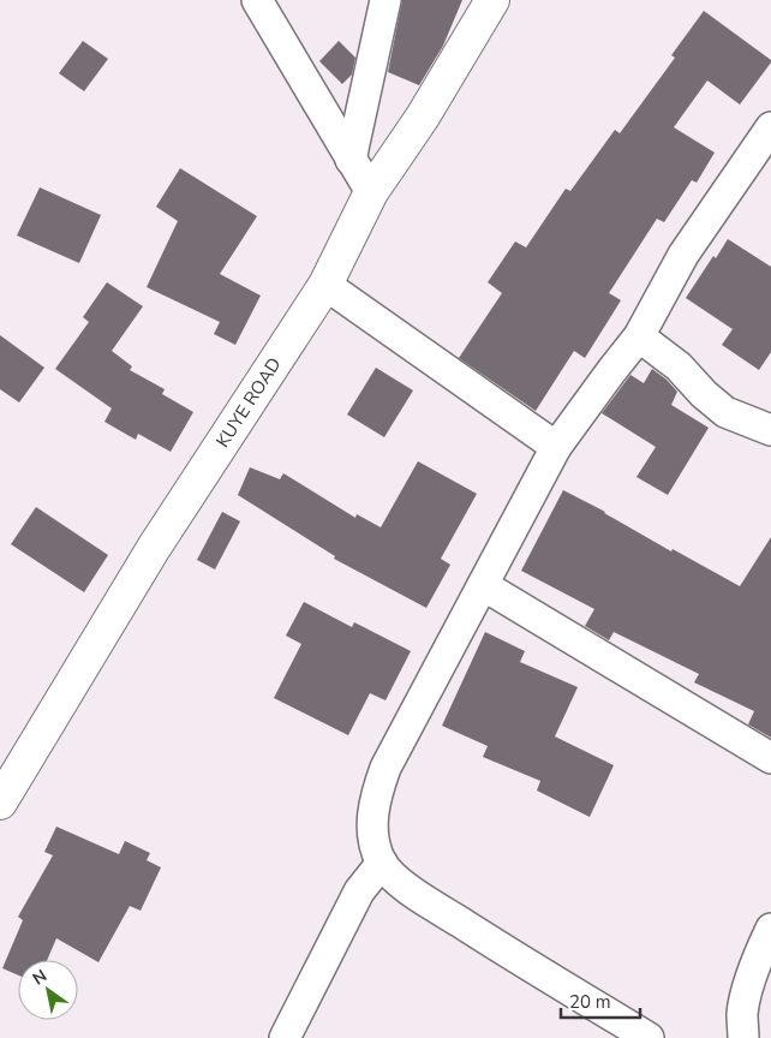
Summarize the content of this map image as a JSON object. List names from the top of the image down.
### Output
{
  "streets": {
    "street": ["KUYE ROAD"]
  },
  "scale_bar": "20 m",
  "north": "top left"
}
